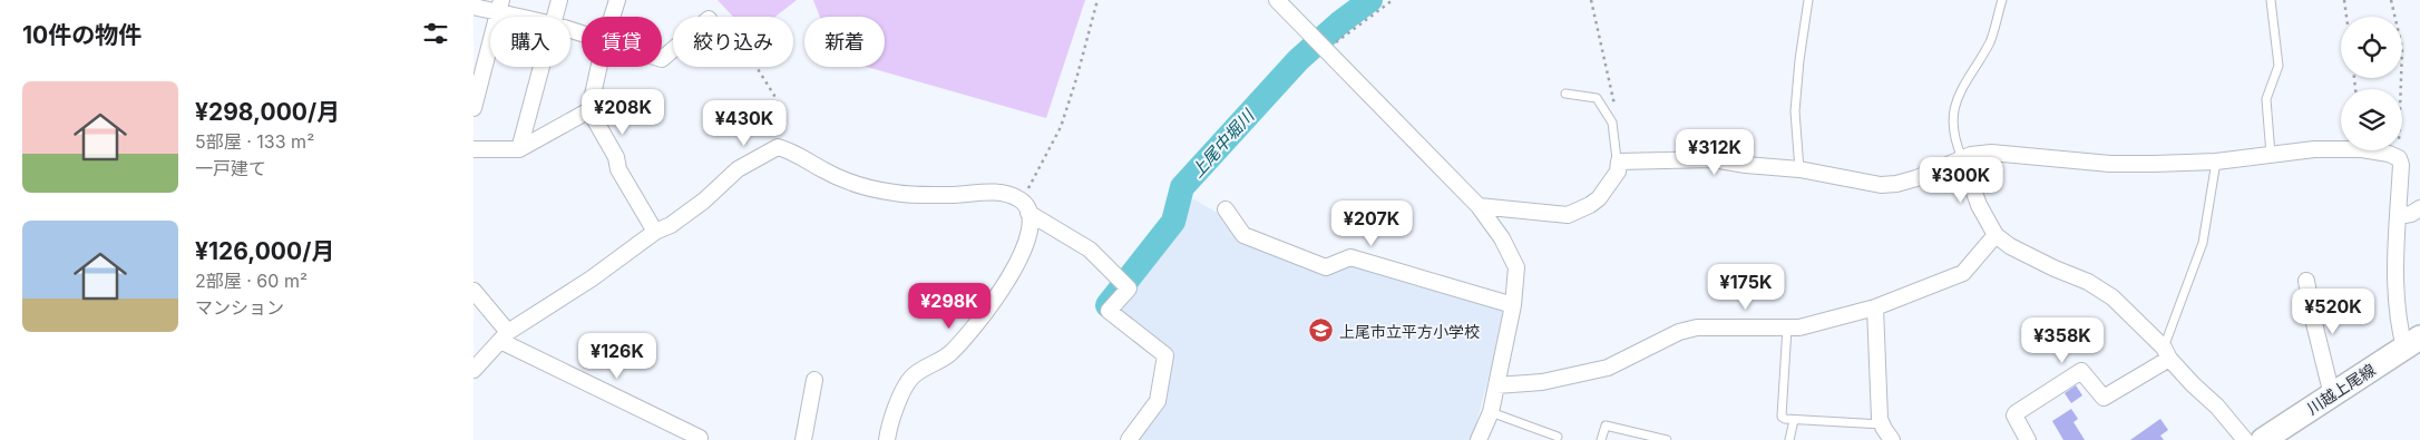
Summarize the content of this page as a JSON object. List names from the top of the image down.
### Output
{
  "streets": {
    "main road": ["川越上尾線"]
  },
  "water": ["上尾中堀川"],
  "places": {
    "school or university": ["上尾市立平方小学校"]
  },
  "page": {
    "heading": "10件の物件",
    "chip": [
      "購入",
      "賃貸",
      "絞り込み",
      "新着"
    ],
    "list": [
      {
        "name": "¥298,000/月",
        "note": "5部屋 · 133 m² · 一戸建て"
      },
      {
        "name": "¥126,000/月",
        "note": "2部屋 · 60 m² · マンション"
      }
    ],
    "price": [
      "¥208K",
      "¥430K",
      "¥312K",
      "¥300K",
      "¥207K",
      "¥175K",
      "¥298K",
      "¥520K",
      "¥358K",
      "¥126K"
    ]
  }
}
